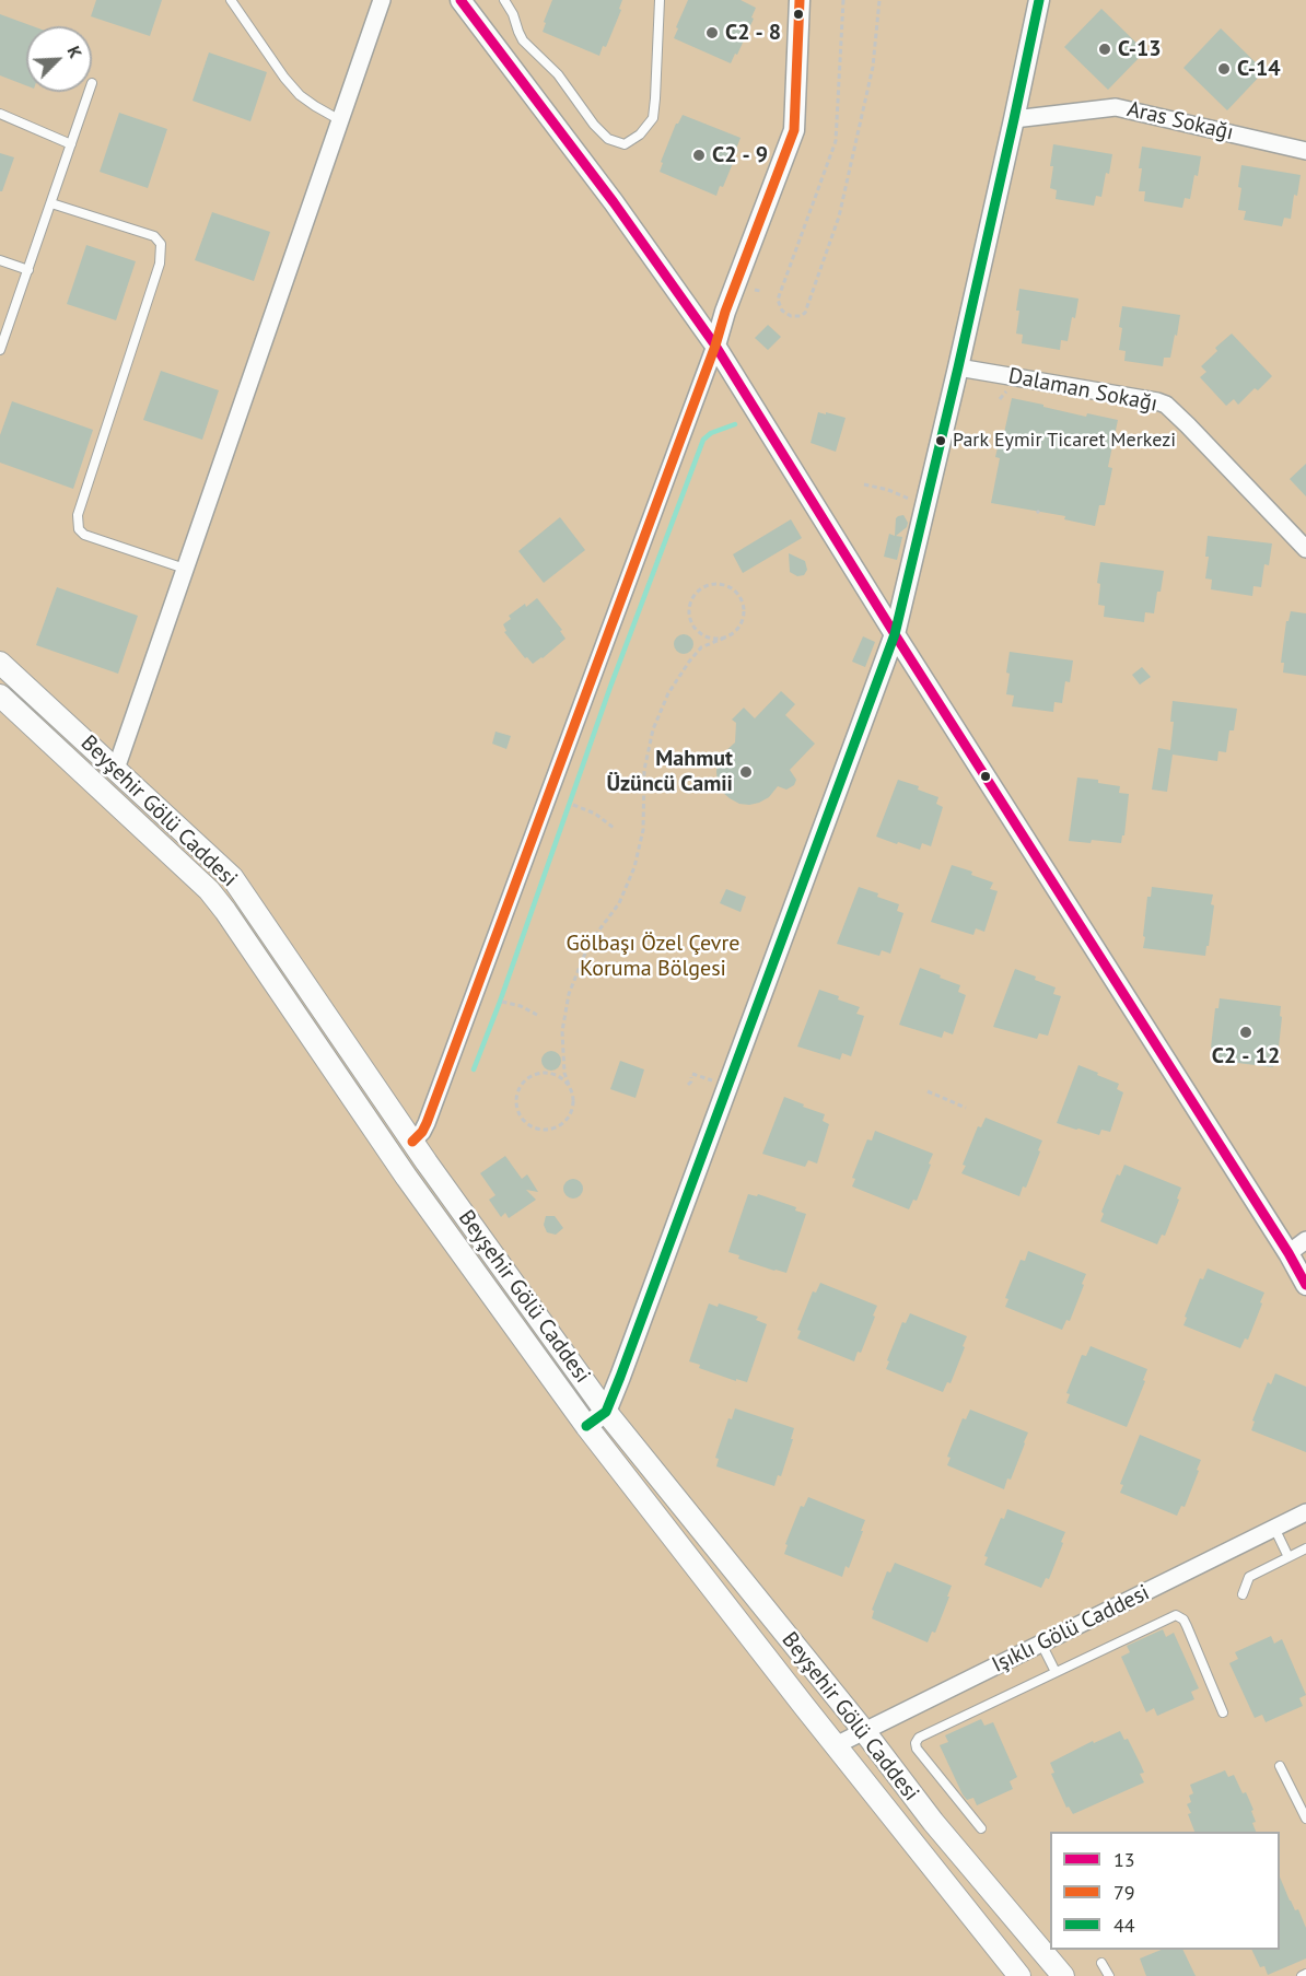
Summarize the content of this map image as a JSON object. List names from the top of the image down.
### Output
{
  "streets": {
    "main road": ["Beyşehir Gölü Caddesi"],
    "street": ["Aras Sokağı", "Dalaman Sokağı", "Işıklı Gölü Caddesi"]
  },
  "crossings": [
    ["Beyşehir Gölü Caddesi", "Işıklı Gölü Caddesi"]
  ],
  "parks": ["Gölbaşı Özel Çevre Koruma Bölgesi"],
  "places": [
    "C2 - 8",
    "C-13",
    "C-14",
    "C2 - 9",
    "Park Eymir Ticaret Merkezi",
    "Mahmut Üzüncü Camii",
    "C2 - 12"
  ],
  "lines": ["transit line 13", "transit line 79", "transit line 44"],
  "legend": ["13", "79", "44"],
  "north": "top right"
}
